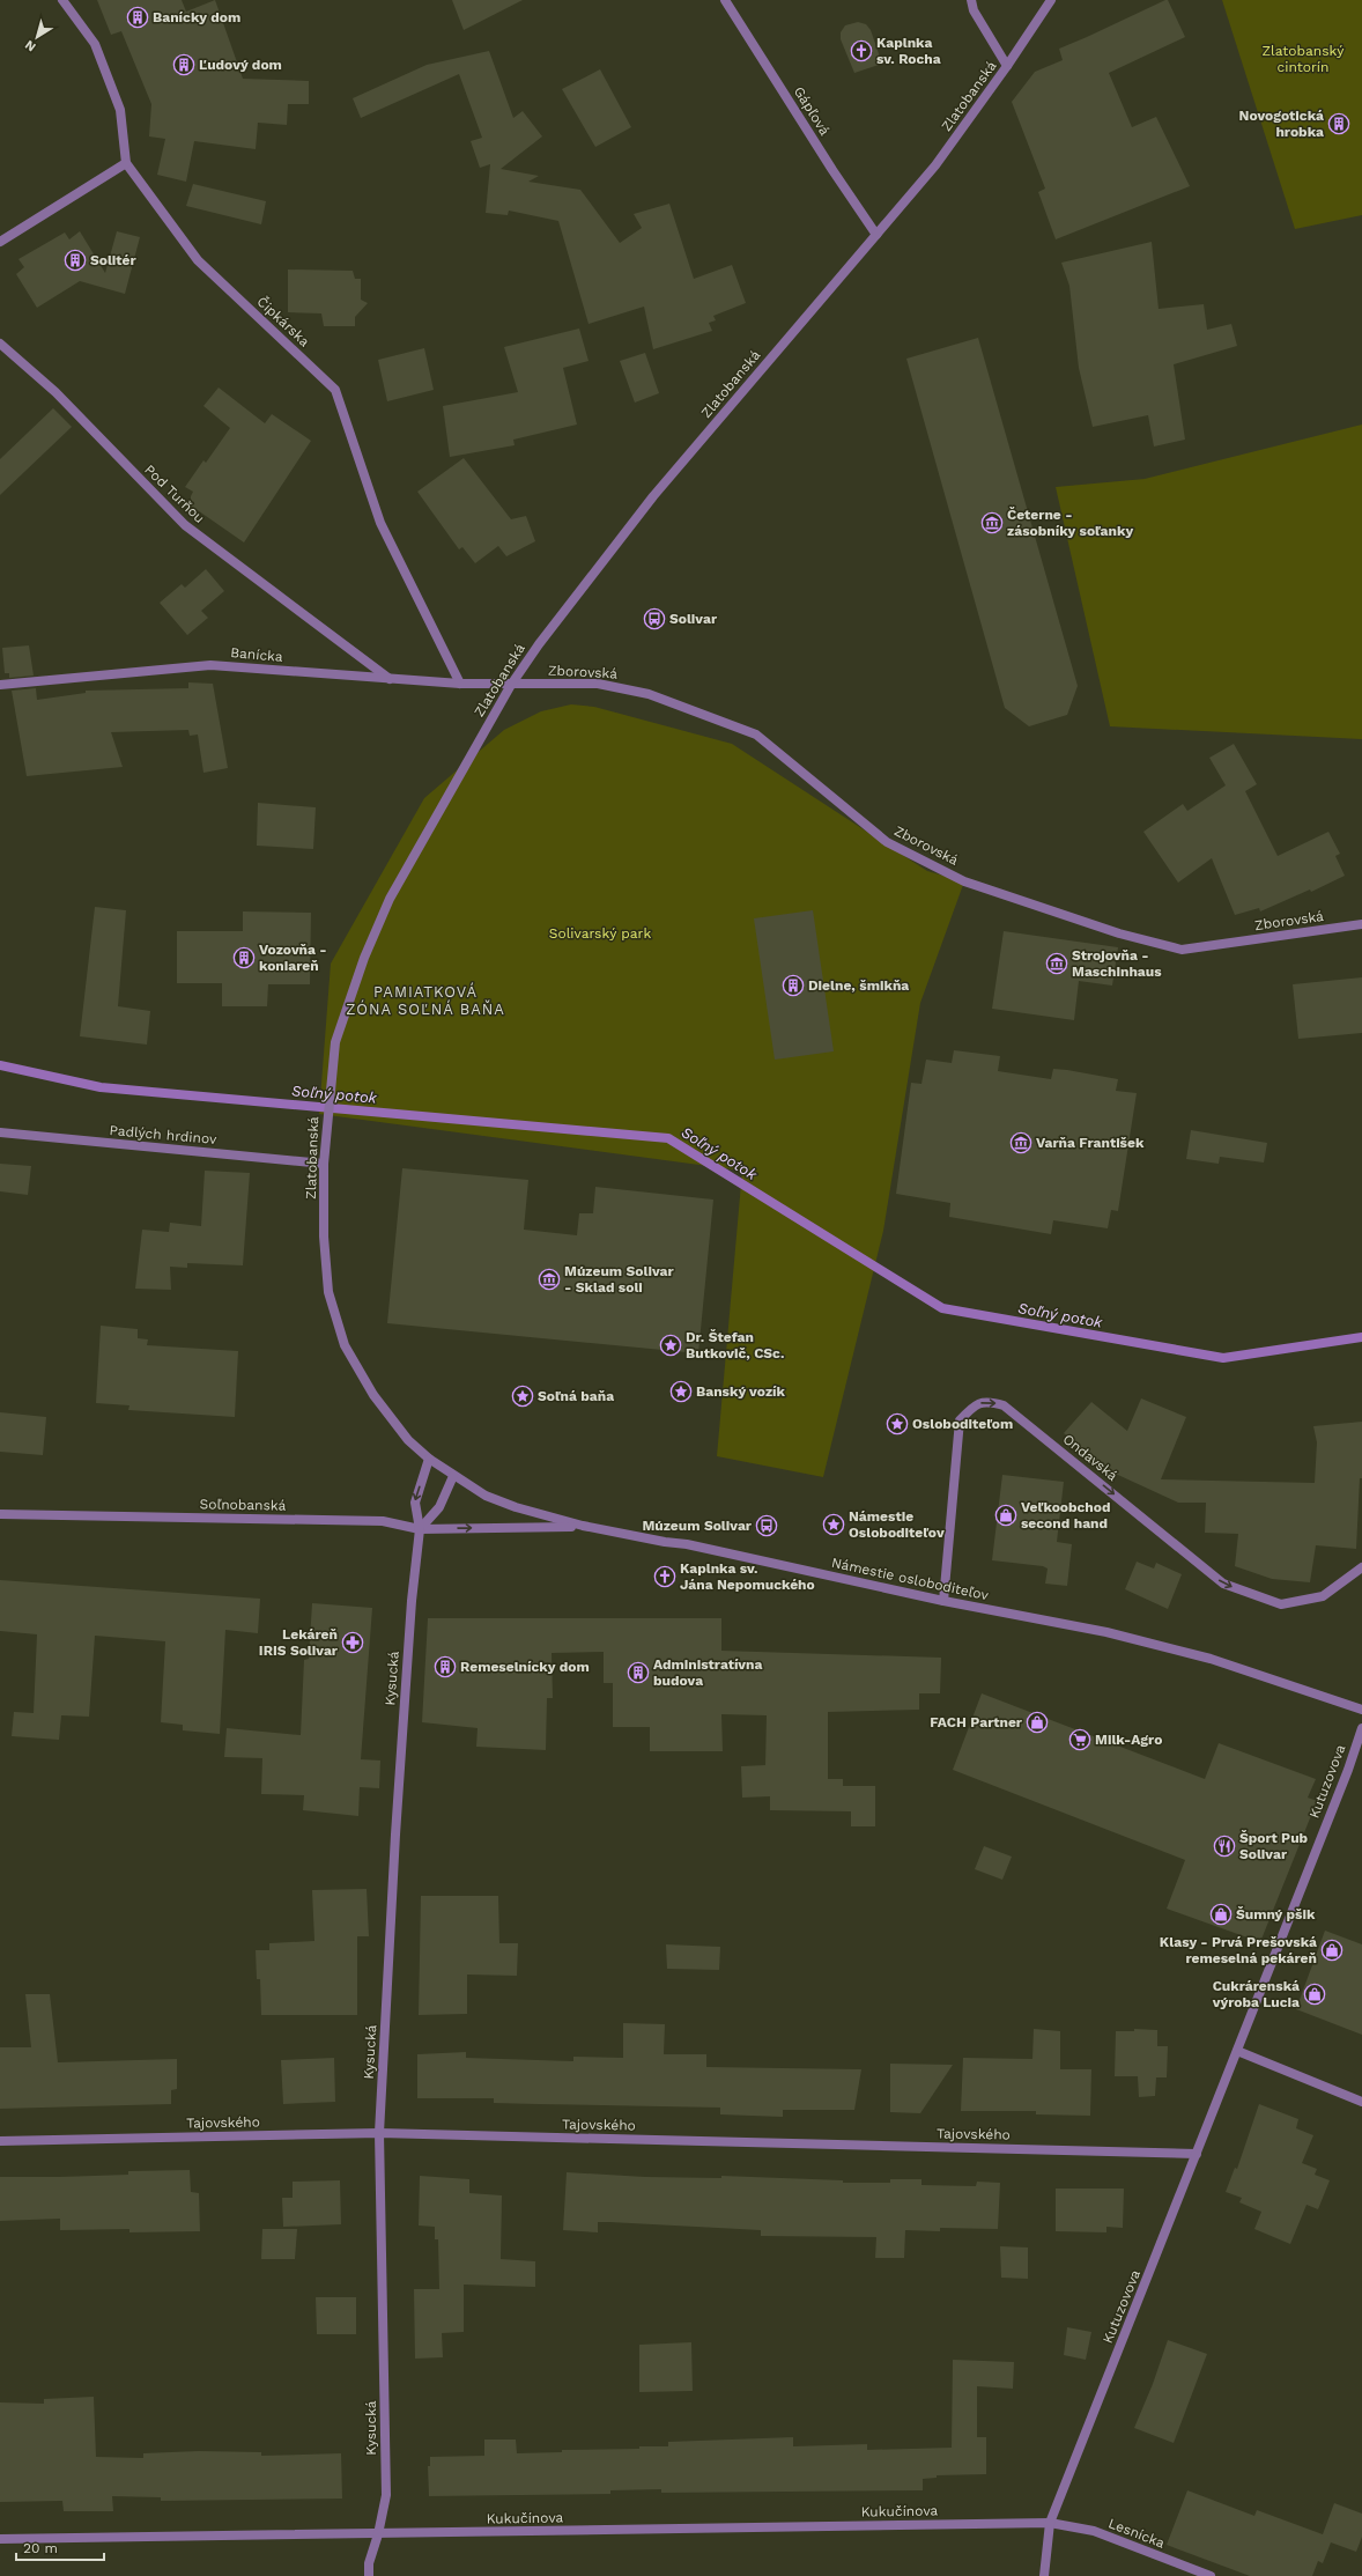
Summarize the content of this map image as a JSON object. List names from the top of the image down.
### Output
{
  "streets": {
    "street": [
      "Zlatobanská",
      "Gápľová",
      "Čipkárska",
      "Pod Turňou",
      "Banícka",
      "Zborovská",
      "Padlých hrdinov",
      "Ondavská",
      "Soľnobanská",
      "Námestie osloboditeľov",
      "Kysucká",
      "Kutuzovova",
      "Tajovského",
      "Kukučínova",
      "Lesnícka"
    ]
  },
  "crossings": [
    ["Zlatobanská", "Gápľová"],
    ["Zlatobanská", "Banícka"],
    ["Zlatobanská", "Zborovská"],
    ["Zlatobanská", "Padlých hrdinov"],
    ["Zlatobanská", "Námestie osloboditeľov"],
    ["Zlatobanská", "Kysucká"],
    ["Čipkárska", "Banícka"],
    ["Pod Turňou", "Banícka"],
    ["Banícka", "Zborovská"],
    ["Ondavská", "Námestie osloboditeľov"],
    ["Soľnobanská", "Námestie osloboditeľov"],
    ["Soľnobanská", "Kysucká"],
    ["Kysucká", "Tajovského"],
    ["Kysucká", "Kukučínova"],
    ["Kutuzovova", "Tajovského"],
    ["Kutuzovova", "Kukučínova"],
    ["Kutuzovova", "Lesnícka"],
    ["Kukučínova", "Lesnícka"]
  ],
  "districts": ["PAMIATKOVÁ ZÓNA SOĽNÁ BAŇA"],
  "water": ["Soľný potok"],
  "parks": ["Zlatobanský cintorín", "Solivarský park"],
  "places": {
    "building": [
      "Banícky dom",
      "Ľudový dom",
      "Novogotická hrobka",
      "Solitér",
      "Vozovňa - koniareň",
      "Dielne, šmikňa",
      "Remeselnícky dom",
      "Administratívna budova"
    ],
    "church": ["Kaplnka sv. Rocha", "Kaplnka sv. Jána Nepomuckého"],
    "museum": [
      "Četerne - zásobníky soľanky",
      "Strojovňa - Maschinhaus",
      "Varňa František",
      "Múzeum Solivar - Sklad soli"
    ],
    "bus stop": ["Solivar", "Múzeum Solivar"],
    "place": [
      "Dr. Štefan Butkovič, CSc.",
      "Banský vozík",
      "Soľná baňa",
      "Osloboditeľom",
      "Námestie Osloboditeľov"
    ],
    "shop": [
      "Veľkoobchod second hand",
      "FACH Partner",
      "Šumný pšik",
      "Klasy - Prvá Prešovská remeselná pekáreň",
      "Cukrárenská výroba Lucia"
    ],
    "pharmacy": ["Lekáreň IRIS Solivar"],
    "supermarket": ["Milk-Agro"],
    "restaurant": ["Šport Pub Solivar"]
  },
  "scale_bar": "20 m",
  "north": "bottom left"
}
